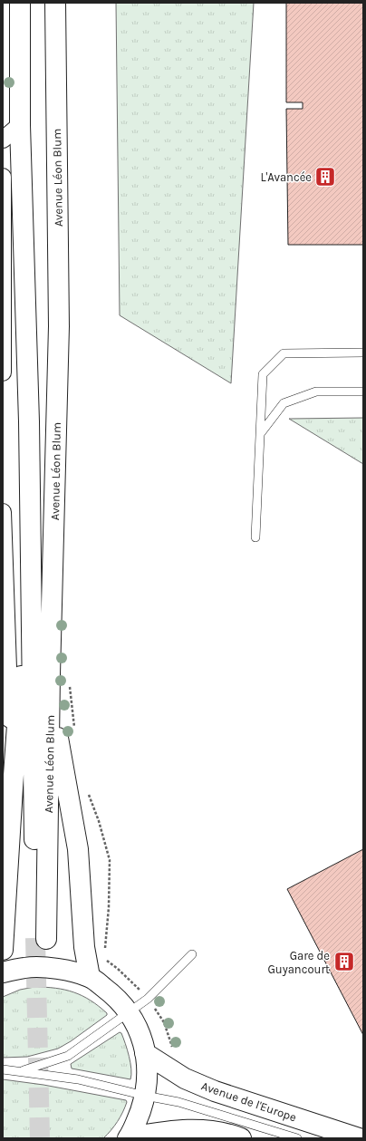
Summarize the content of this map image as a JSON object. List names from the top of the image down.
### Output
{
  "streets": {
    "main road": ["Avenue Léon Blum", "Avenue de l'Europe"]
  },
  "places": {
    "building": ["L'Avancée", "Gare de Guyancourt"]
  }
}
